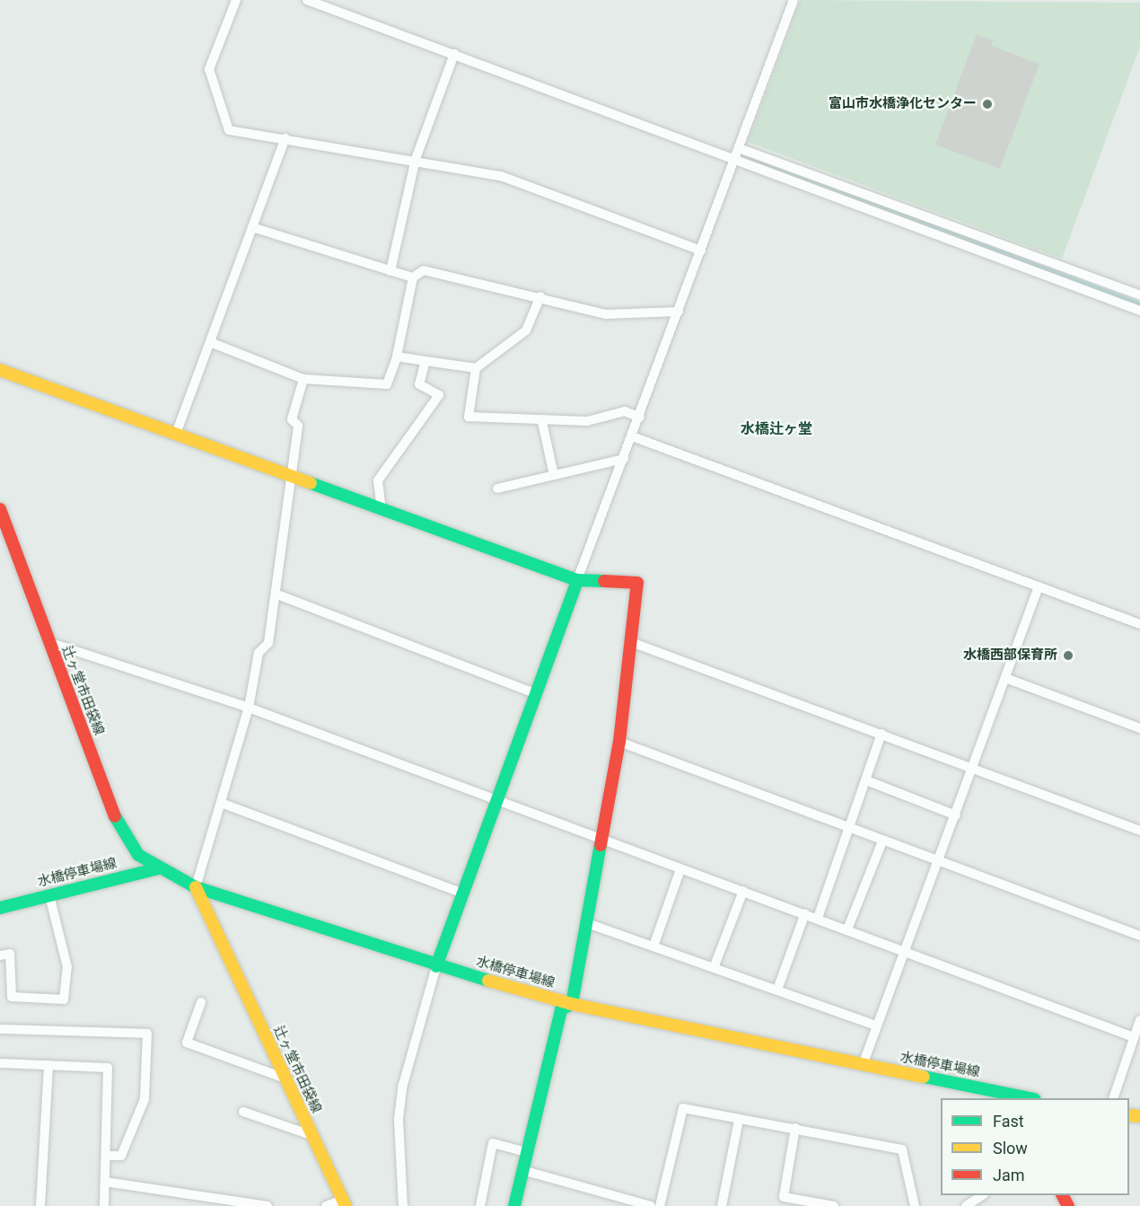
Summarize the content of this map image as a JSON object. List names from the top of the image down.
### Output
{
  "streets": {
    "main road": ["辻ヶ堂市田袋線", "水橋停車場線"]
  },
  "crossings": [
    ["辻ヶ堂市田袋線", "水橋停車場線"]
  ],
  "districts": ["水橋辻ヶ堂"],
  "places": ["富山市水橋浄化センター", "水橋西部保育所"],
  "legend": ["Fast", "Slow", "Jam"]
}
